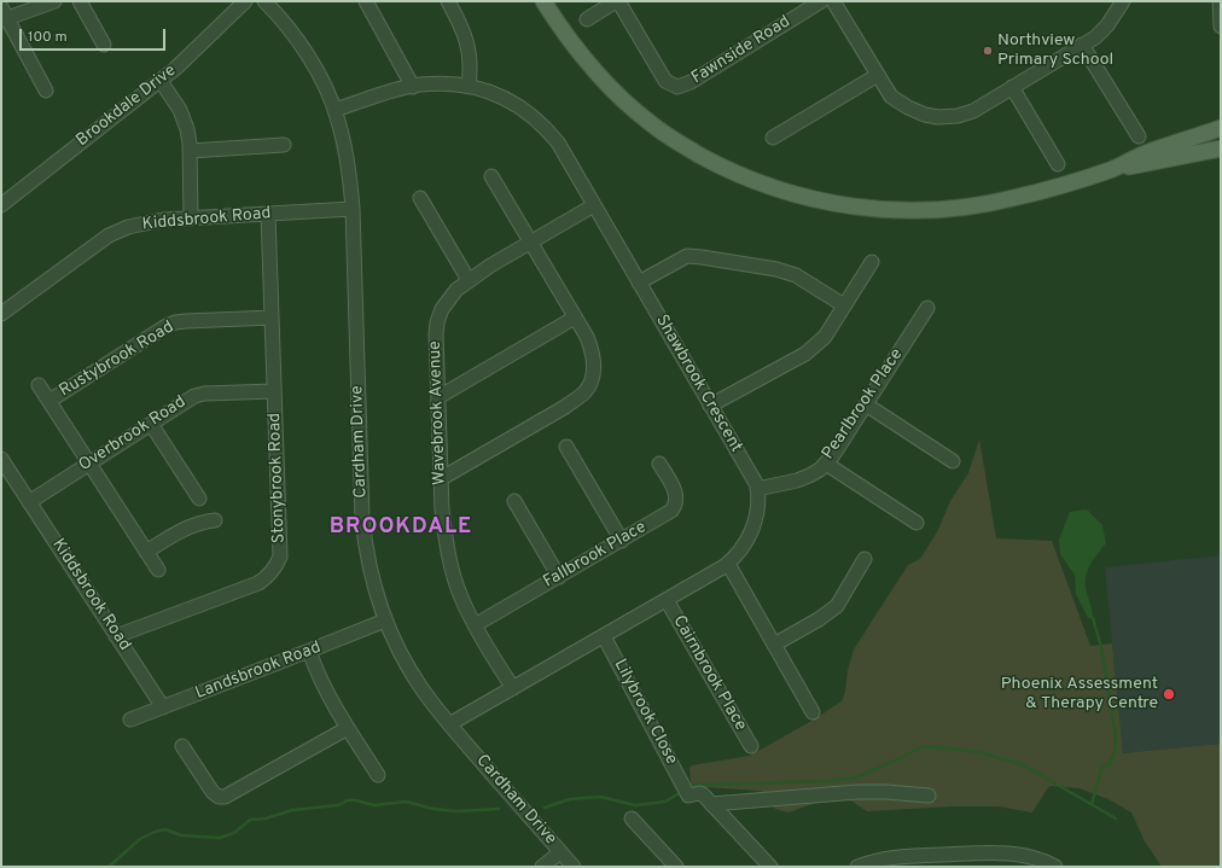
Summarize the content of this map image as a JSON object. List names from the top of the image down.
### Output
{
  "streets": {
    "street": [
      "Fawnside Road",
      "Brookdale Drive",
      "Kiddsbrook Road",
      "Rustybrook Road",
      "Shawbrook Crescent",
      "Pearlbrook Place",
      "Wavebrook Avenue",
      "Overbrook Road",
      "Cardham Drive",
      "Stonybrook Road",
      "Fallbrook Place",
      "Landsbrook Road",
      "Cairnbrook Place",
      "Lilybrook Close"
    ]
  },
  "crossings": [
    ["Kiddsbrook Road", "Overbrook Road"],
    ["Kiddsbrook Road", "Cardham Drive"],
    ["Kiddsbrook Road", "Stonybrook Road"],
    ["Kiddsbrook Road", "Landsbrook Road"],
    ["Rustybrook Road", "Overbrook Road"],
    ["Rustybrook Road", "Stonybrook Road"],
    ["Shawbrook Crescent", "Pearlbrook Place"],
    ["Shawbrook Crescent", "Wavebrook Avenue"],
    ["Shawbrook Crescent", "Cardham Drive"],
    ["Wavebrook Avenue", "Fallbrook Place"],
    ["Overbrook Road", "Stonybrook Road"],
    ["Cardham Drive", "Landsbrook Road"]
  ],
  "districts": ["BROOKDALE"],
  "places": ["Northview Primary School", "Phoenix Assessment & Therapy Centre"],
  "scale_bar": "100 m"
}
